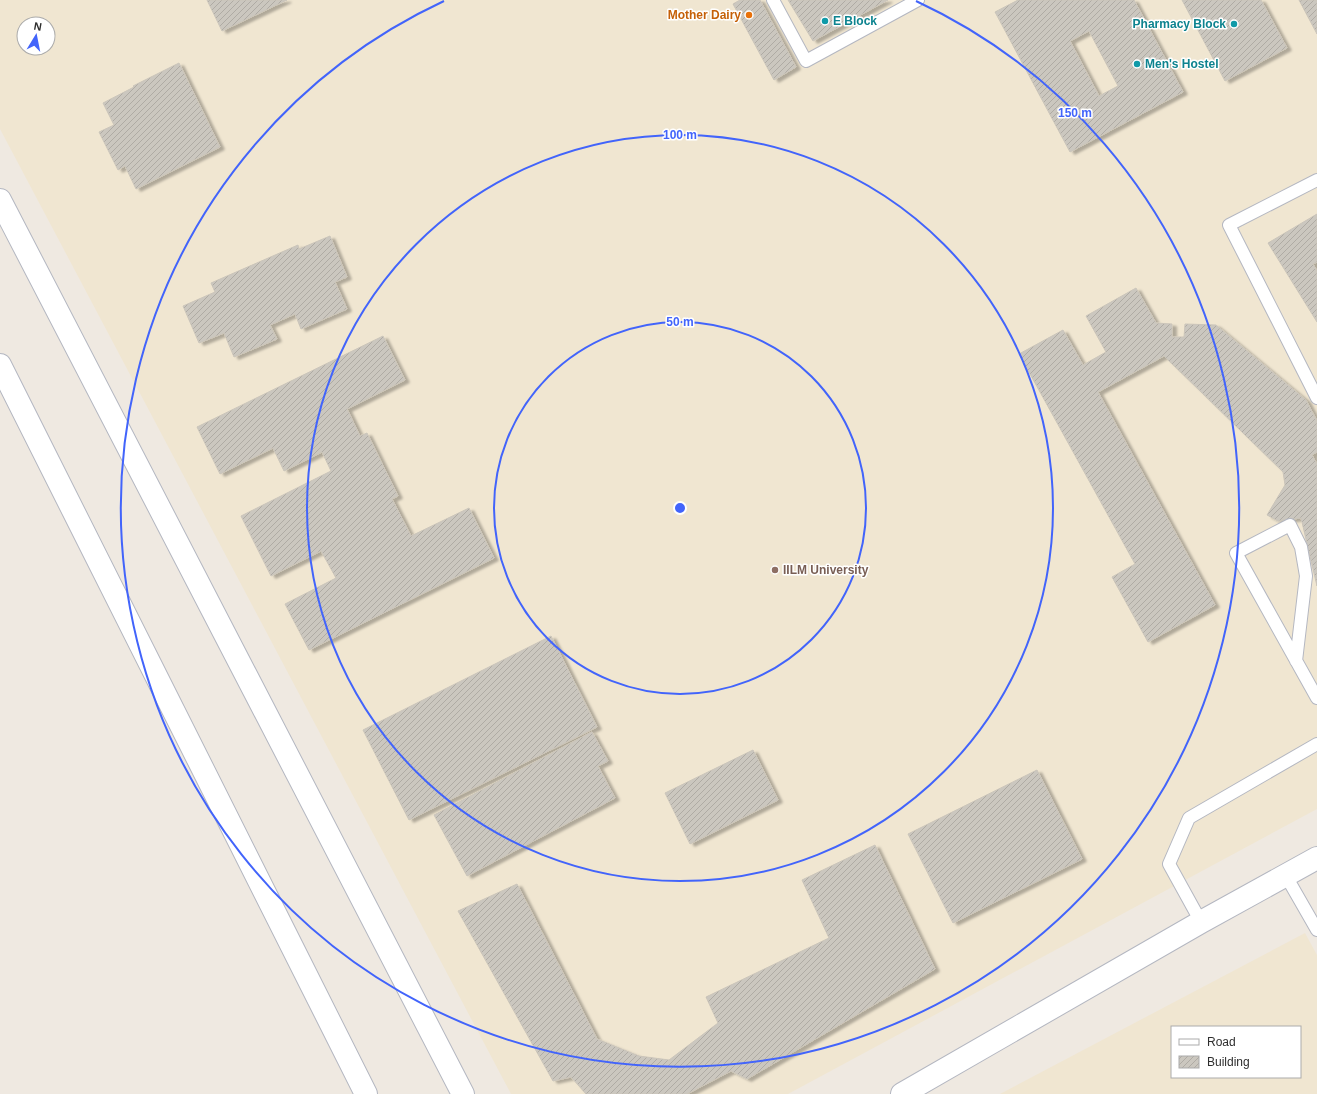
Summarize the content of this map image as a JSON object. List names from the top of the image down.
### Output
{
  "places": [
    "Mother Dairy",
    "E Block",
    "Pharmacy Block",
    "Men's Hostel",
    "IILM University"
  ],
  "legend": ["Road", "Building"],
  "north": "top",
  "rings": ["150 m", "100 m", "50 m"]
}
